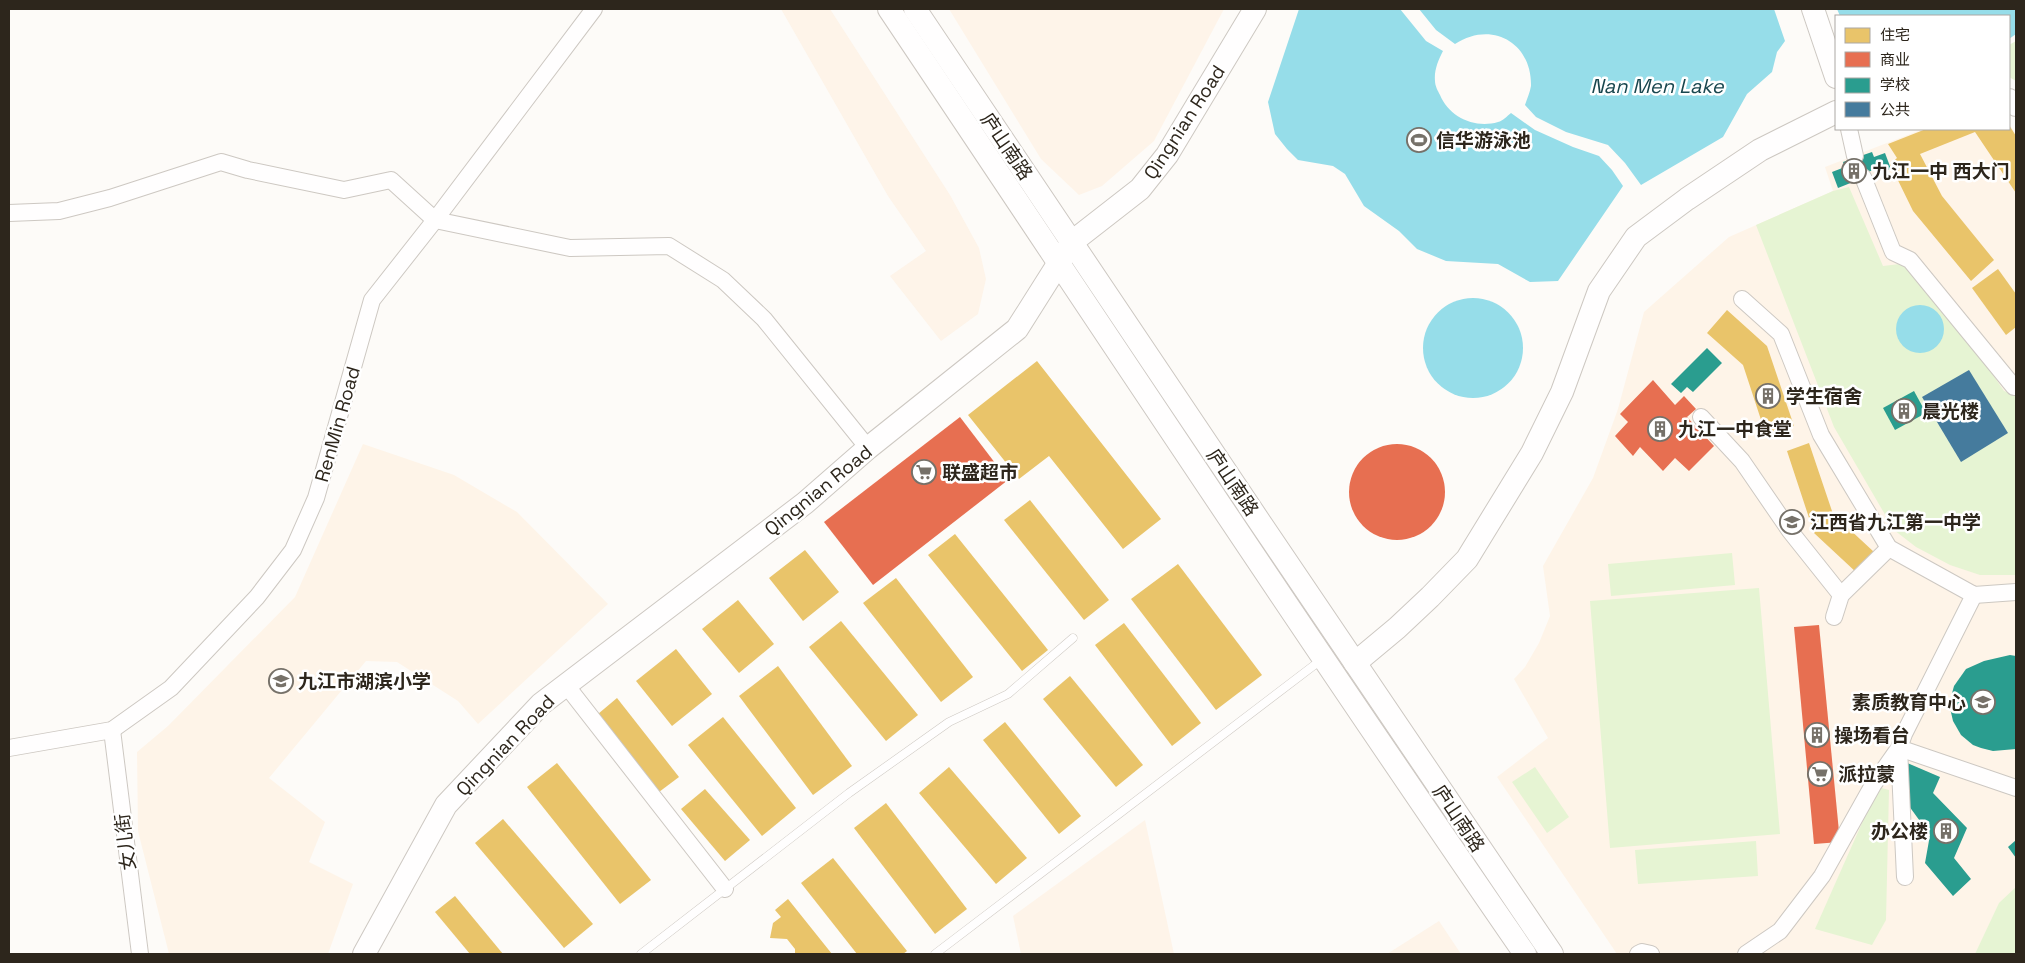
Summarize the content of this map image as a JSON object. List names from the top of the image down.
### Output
{
  "streets": {
    "main road": ["Qingnian Road", "庐山南路"],
    "street": ["RenMin Road", "女儿街"]
  },
  "crossings": [
    ["Qingnian Road", "庐山南路"],
    ["RenMin Road", "女儿街"]
  ],
  "water": ["Nan Men Lake"],
  "places": {
    "sports": ["信华游泳池"],
    "building": [
      "九江一中 西大门",
      "学生宿舍",
      "晨光楼",
      "九江一中食堂",
      "操场看台",
      "办公楼"
    ],
    "supermarket": ["联盛超市", "派拉蒙"],
    "school or university": ["江西省九江第一中学", "九江市湖滨小学", "素质教育中心"]
  },
  "legend": [
    "住宅",
    "商业",
    "学校",
    "公共"
  ]
}
